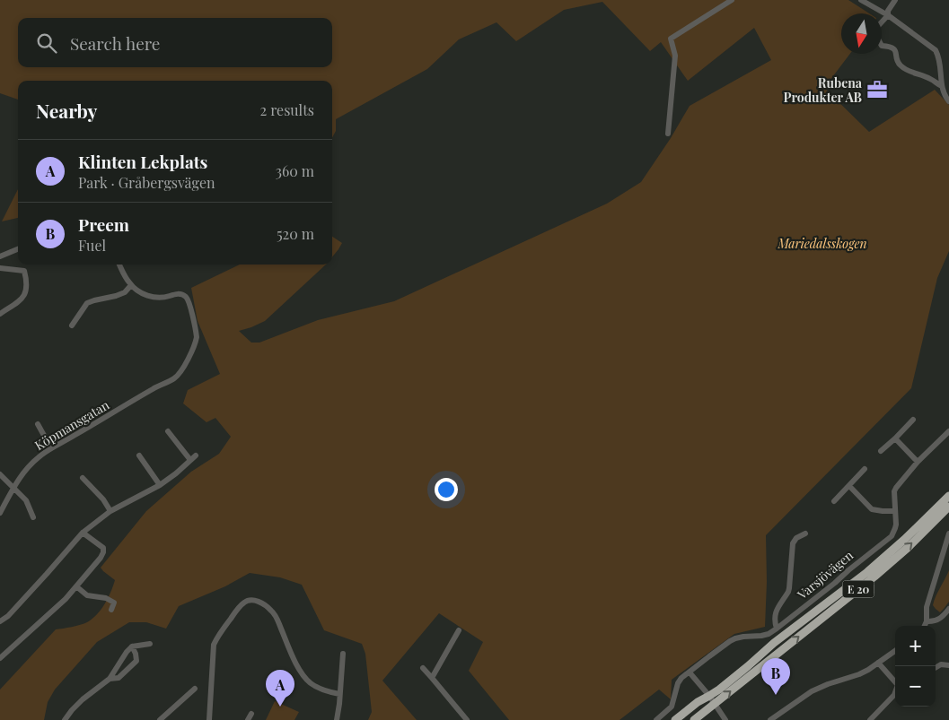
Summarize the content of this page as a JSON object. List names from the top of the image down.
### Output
{
  "streets": {
    "highway": ["E 20"],
    "street": ["Köpmansgatan", "Varsjövägen"]
  },
  "parks": ["Mariedalsskogen"],
  "places": {
    "office": ["Rubena Produkter AB"]
  },
  "north": "bottom",
  "page": {
    "search": "Search here",
    "heading": ["Nearby", "2 results"],
    "list": [
      {
        "mark": "A",
        "name": "Klinten Lekplats",
        "note": "Park · Gråbergsvägen",
        "value": "360 m"
      },
      {
        "mark": "B",
        "name": "Preem",
        "note": "Fuel",
        "value": "520 m"
      }
    ],
    "map_buttons": ["+", "−"],
    "pins": ["B", "A"]
  }
}
